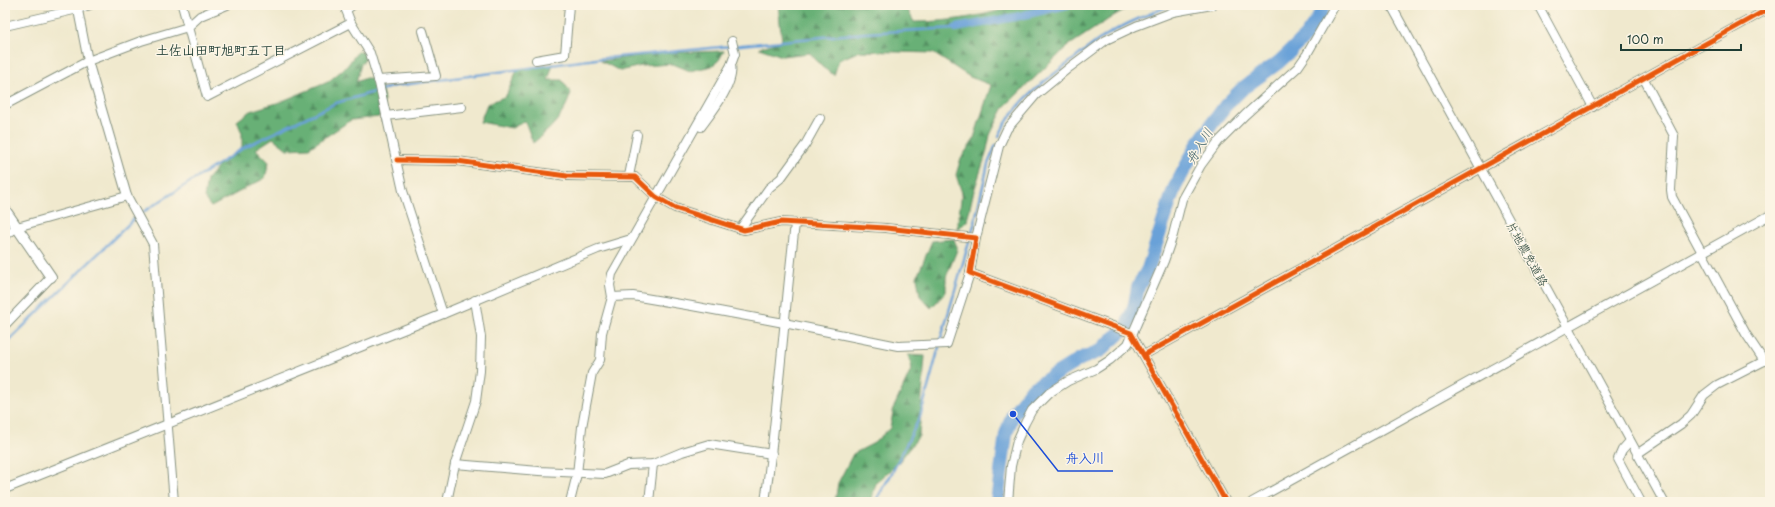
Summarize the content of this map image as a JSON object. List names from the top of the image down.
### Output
{
  "streets": {
    "street": ["片地農免道路"]
  },
  "districts": ["土佐山田町旭町五丁目"],
  "water": ["舟入川"],
  "places": ["舟入川"],
  "scale_bar": "100 m"
}
